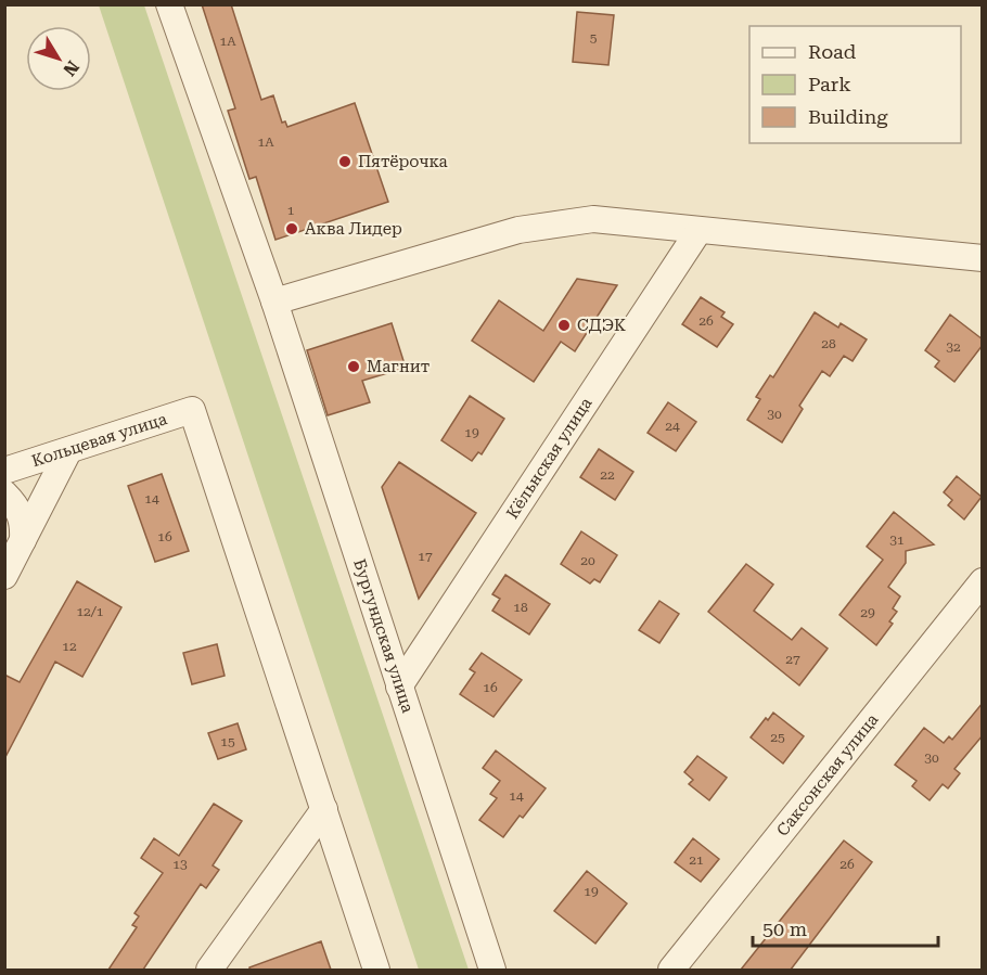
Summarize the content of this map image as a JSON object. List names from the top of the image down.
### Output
{
  "streets": {
    "street": [
      "Кольцевая улица",
      "Кёльнская улица",
      "Бургундская улица",
      "Саксонская улица"
    ]
  },
  "crossings": [
    ["Кёльнская улица", "Бургундская улица"]
  ],
  "places": [
    "Пятёрочка",
    "Аква Лидер",
    "СДЭК",
    "Магнит"
  ],
  "house_numbers": [
    "5",
    "1А",
    "1А",
    "1",
    "26",
    "28",
    "32",
    "30",
    "24",
    "19",
    "22",
    "14",
    "16",
    "31",
    "17",
    "20",
    "18",
    "12/1",
    "29",
    "12",
    "27",
    "16",
    "25",
    "15",
    "30",
    "14",
    "21",
    "13",
    "26",
    "19"
  ],
  "legend": ["Road", "Park", "Building"],
  "scale_bar": "50 m",
  "north": "bottom right"
}
